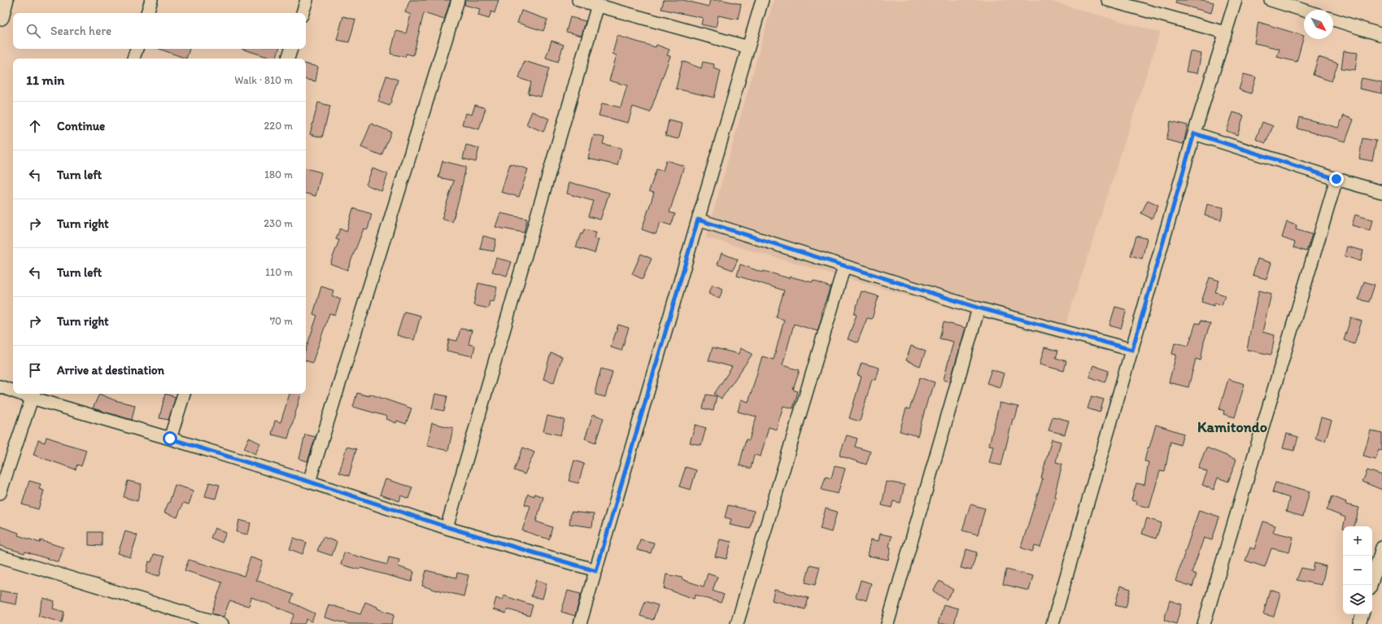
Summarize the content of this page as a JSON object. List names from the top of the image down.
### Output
{
  "districts": ["Kamitondo"],
  "north": "bottom right",
  "page": {
    "search": "Search here",
    "heading": ["11 min", "Walk · 810 m"],
    "list": [
      ["Continue", "220 m"],
      ["Turn left", "180 m"],
      ["Turn right", "230 m"],
      ["Turn left", "110 m"],
      ["Turn right", "70 m"],
      "Arrive at destination"
    ],
    "map_buttons": ["+", "−"]
  }
}
